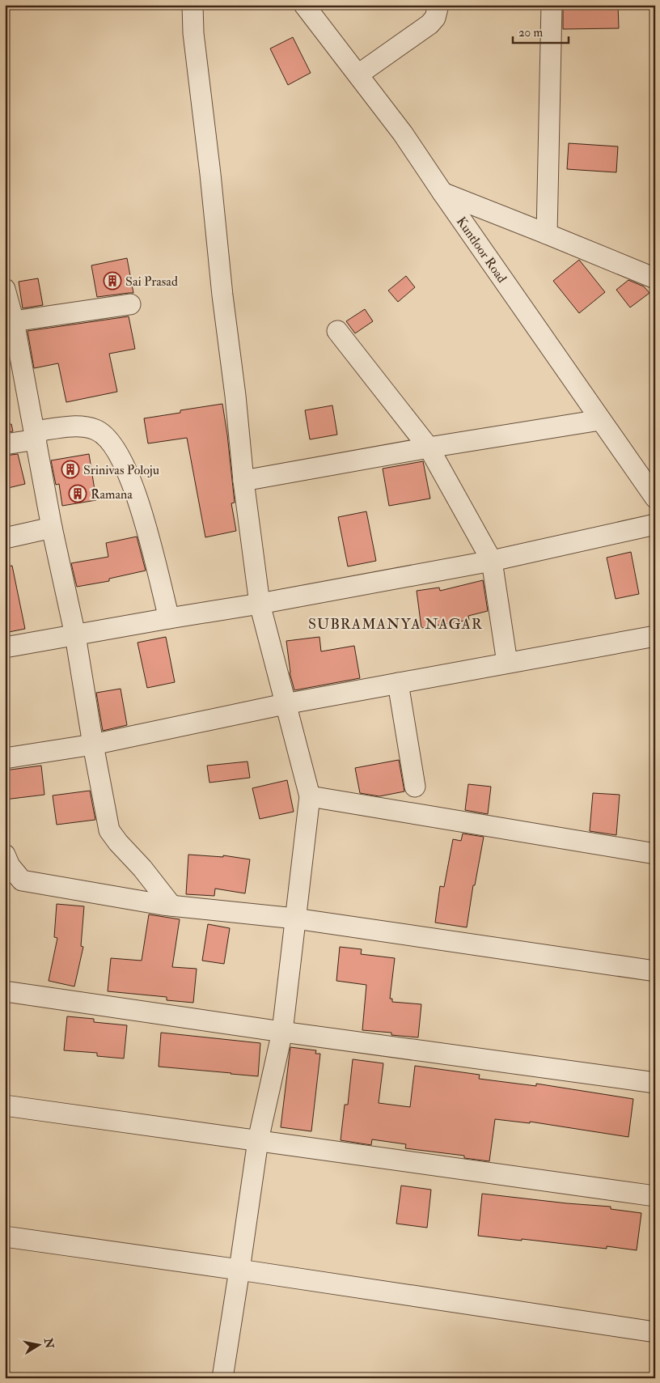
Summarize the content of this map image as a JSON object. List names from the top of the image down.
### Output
{
  "streets": {
    "street": ["Kuntloor Road"]
  },
  "districts": ["SUBRAMANYA NAGAR"],
  "places": {
    "building": ["Sai Prasad", "Srinivas Poloju", "Ramana"]
  },
  "scale_bar": "20 m",
  "north": "right"
}
